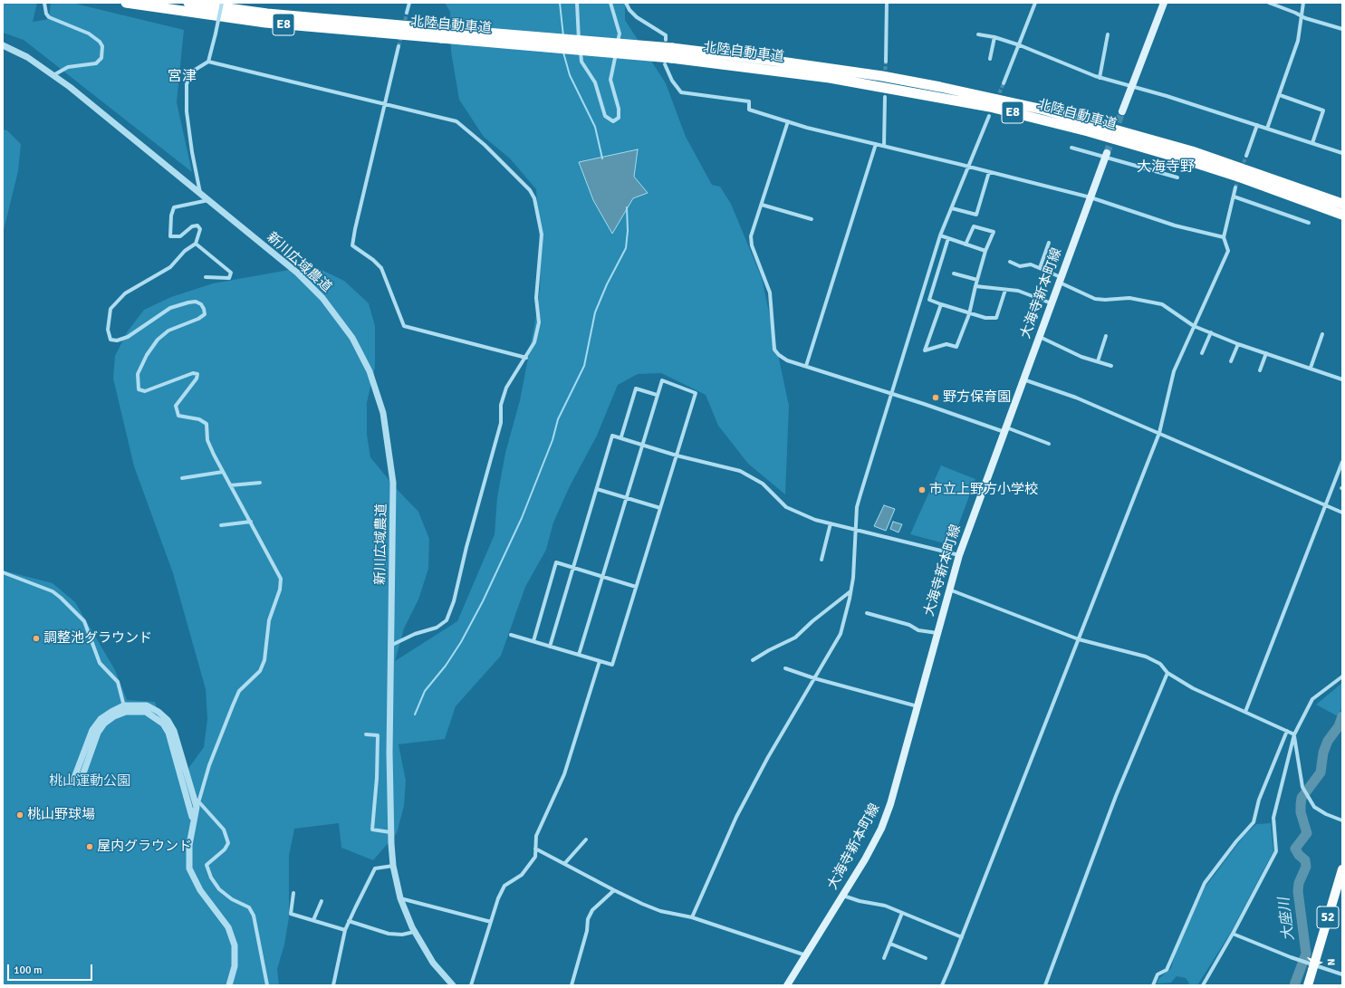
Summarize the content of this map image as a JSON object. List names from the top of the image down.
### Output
{
  "streets": {
    "highway": ["E8", "北陸自動車道"],
    "main road": ["大海寺新本町線", "52"],
    "street": ["新川広域農道"]
  },
  "districts": ["宮津", "大海寺野"],
  "water": ["大座川"],
  "parks": ["桃山運動公園"],
  "places": [
    "野方保育園",
    "市立上野方小学校",
    "調整池グラウンド",
    "桃山野球場",
    "屋内グラウンド"
  ],
  "scale_bar": "100 m",
  "north": "right"
}
